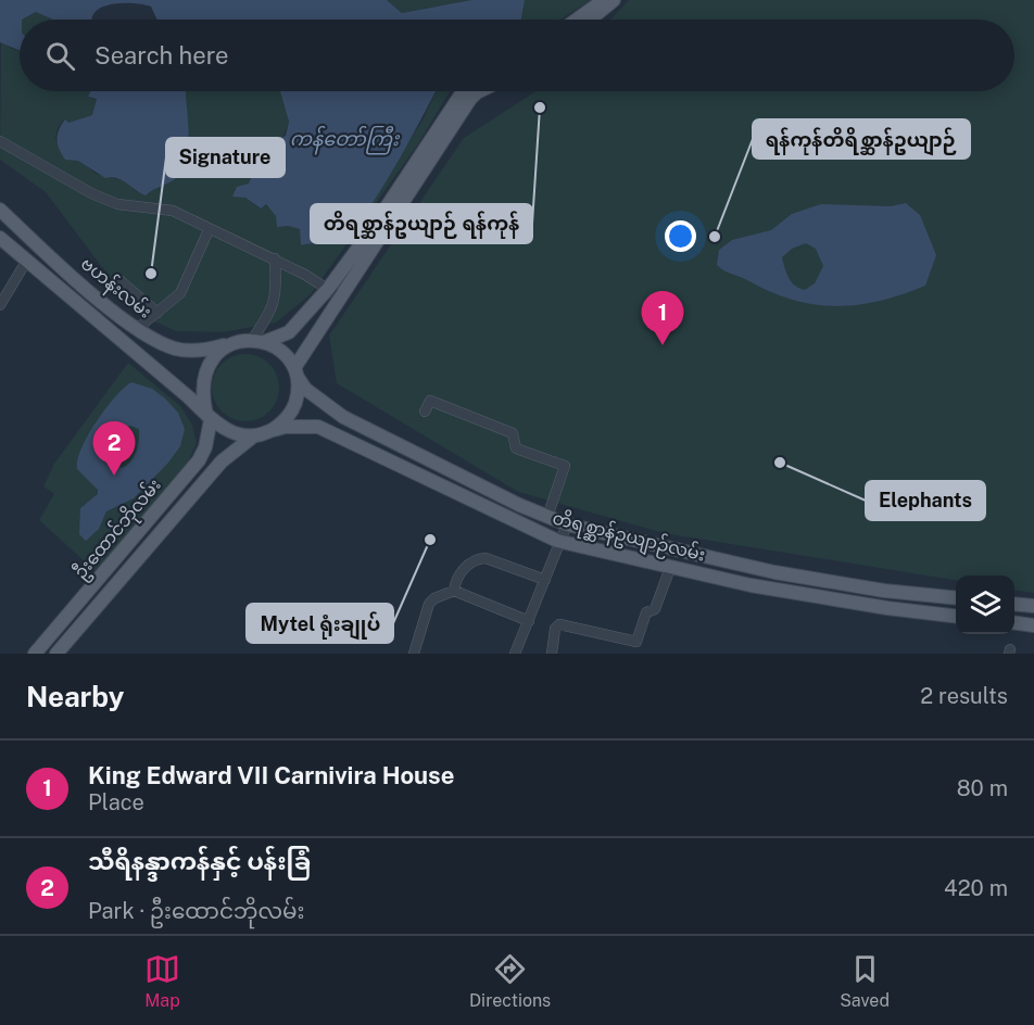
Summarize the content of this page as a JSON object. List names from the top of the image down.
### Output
{
  "streets": {
    "main road": ["ဗဟန်းလမ်း", "ဦးထောင်ဘိုလမ်း", "တိရစ္ဆာန်ဥယျာဉ်လမ်း"]
  },
  "crossings": [
    ["ဗဟန်းလမ်း", "ဦးထောင်ဘိုလမ်း"],
    ["ဗဟန်းလမ်း", "တိရစ္ဆာန်ဥယျာဉ်လမ်း"],
    ["ဦးထောင်ဘိုလမ်း", "တိရစ္ဆာန်ဥယျာဉ်လမ်း"]
  ],
  "water": ["ကန်တော်ကြီး"],
  "places": [
    "တိရစ္ဆာန်ဥယျာဉ် ရန်ကုန်",
    "ရန်ကုန်တိရိစ္ဆာန်ဥယျာဉ်",
    "Signature",
    "Elephants",
    "Mytel ရုံးချုပ်"
  ],
  "page": {
    "search": "Search here",
    "pins": ["1", "2"],
    "heading": ["Nearby", "2 results"],
    "list": [
      {
        "mark": "1",
        "name": "King Edward VII Carnivira House",
        "note": "Place",
        "value": "80 m"
      },
      {
        "mark": "2",
        "name": "သီရိနန္ဒာကန်နှင့် ပန်းခြံ",
        "note": "Park · ဦးထောင်ဘိုလမ်း",
        "value": "420 m"
      }
    ],
    "nav": ["Map", "Directions", "Saved"]
  }
}
